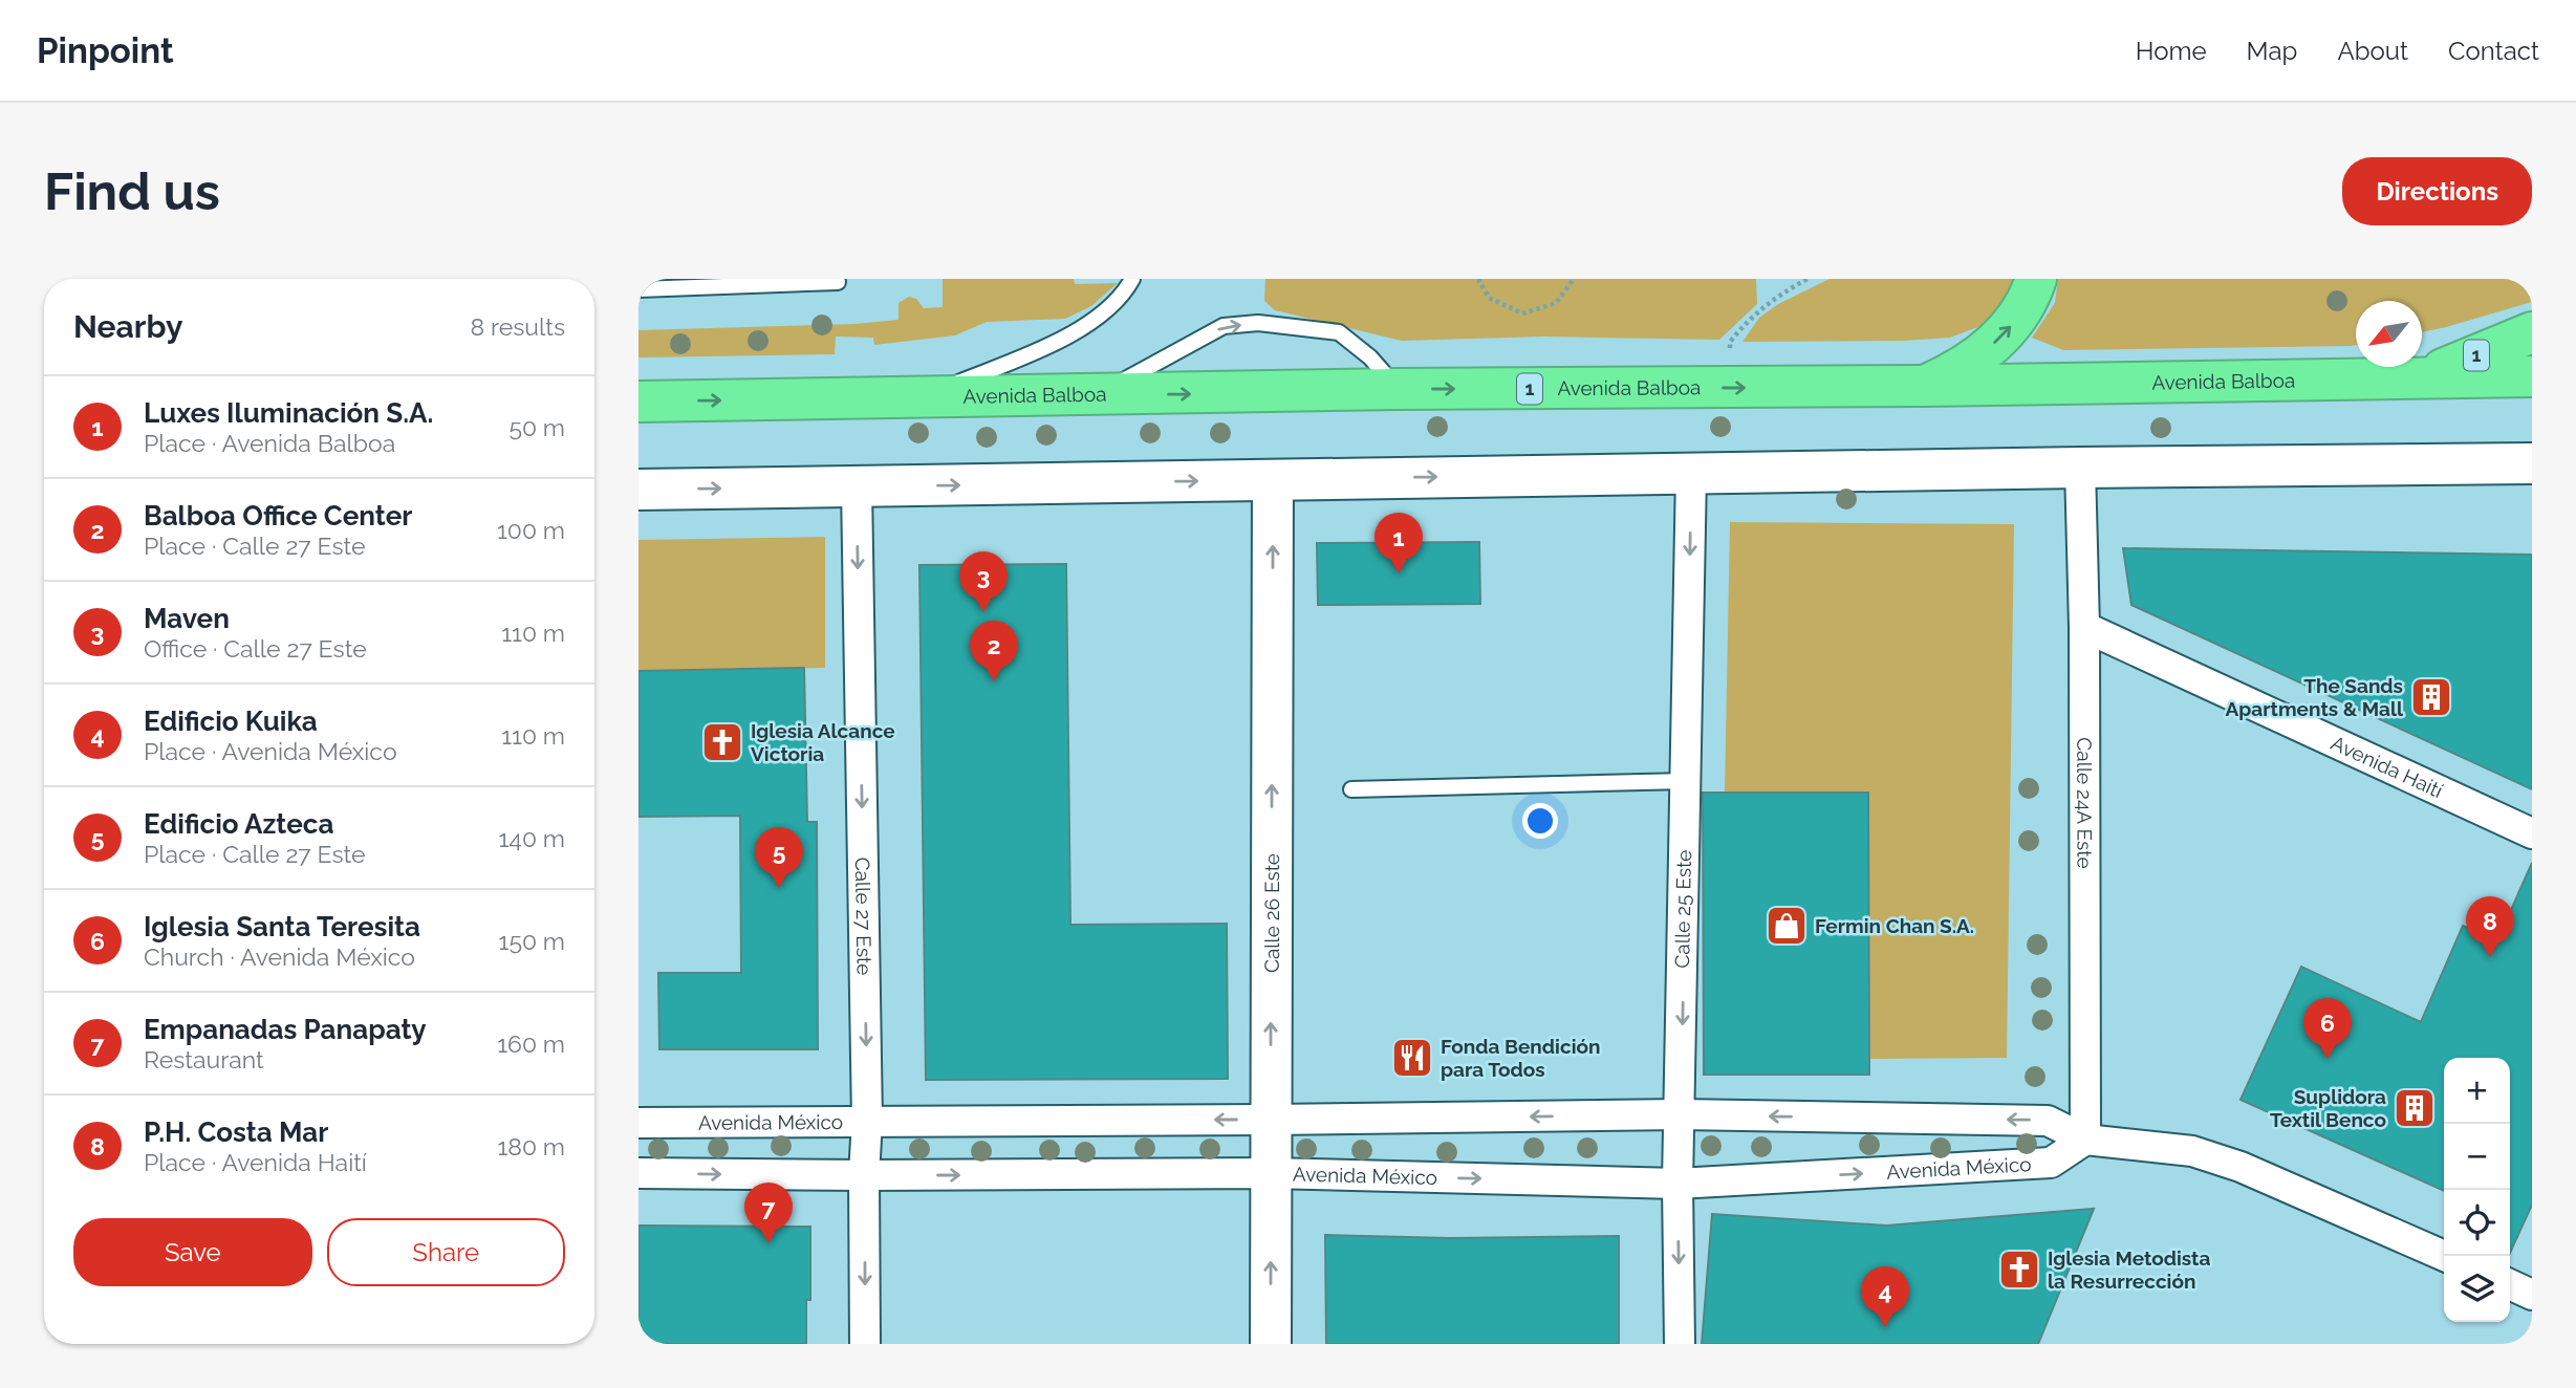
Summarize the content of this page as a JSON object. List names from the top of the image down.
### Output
{
  "streets": {
    "highway": ["1", "Avenida Balboa"],
    "main road": ["Calle 26 Este"],
    "street": [
      "Avenida Haití",
      "Calle 24A Este",
      "Calle 25 Este",
      "Calle 27 Este",
      "Avenida México"
    ]
  },
  "crossings": [
    ["1", "Avenida Balboa"],
    ["Avenida Haití", "Calle 24A Este"],
    ["Calle 24A Este", "Avenida México"],
    ["Calle 25 Este", "Avenida México"],
    ["Calle 26 Este", "Avenida México"],
    ["Calle 27 Este", "Avenida México"]
  ],
  "one_way": [
    "Avenida Balboa",
    "Calle 25 Este",
    "Calle 26 Este",
    "Calle 27 Este"
  ],
  "places": {
    "building": ["The Sands Apartments & Mall", "Suplidora Textil Benco"],
    "church": ["Iglesia Alcance Victoria", "Iglesia Metodista la Resurrección"],
    "shop": ["Fermin Chan S.A."],
    "restaurant": ["Fonda Bendición para Todos"]
  },
  "north": "bottom left",
  "page": {
    "header": "Pinpoint",
    "nav": [
      "Home",
      "Map",
      "About",
      "Contact"
    ],
    "buttons": [
      "Directions",
      ["Save", "Share"]
    ],
    "title": "Find us",
    "heading": ["Nearby", "8 results"],
    "list": [
      {
        "mark": "1",
        "name": "Luxes Iluminación S.A.",
        "note": "Place · Avenida Balboa",
        "value": "50 m"
      },
      {
        "mark": "2",
        "name": "Balboa Office Center",
        "note": "Place · Calle 27 Este",
        "value": "100 m"
      },
      {
        "mark": "3",
        "name": "Maven",
        "note": "Office · Calle 27 Este",
        "value": "110 m"
      },
      {
        "mark": "4",
        "name": "Edificio Kuika",
        "note": "Place · Avenida México",
        "value": "110 m"
      },
      {
        "mark": "5",
        "name": "Edificio Azteca",
        "note": "Place · Calle 27 Este",
        "value": "140 m"
      },
      {
        "mark": "6",
        "name": "Iglesia Santa Teresita",
        "note": "Church · Avenida México",
        "value": "150 m"
      },
      {
        "mark": "7",
        "name": "Empanadas Panapaty",
        "note": "Restaurant",
        "value": "160 m"
      },
      {
        "mark": "8",
        "name": "P.H. Costa Mar",
        "note": "Place · Avenida Haití",
        "value": "180 m"
      }
    ],
    "pins": [
      "1",
      "3",
      "2",
      "5",
      "8",
      "6",
      "7",
      "4"
    ],
    "map_buttons": ["+", "−"]
  }
}
